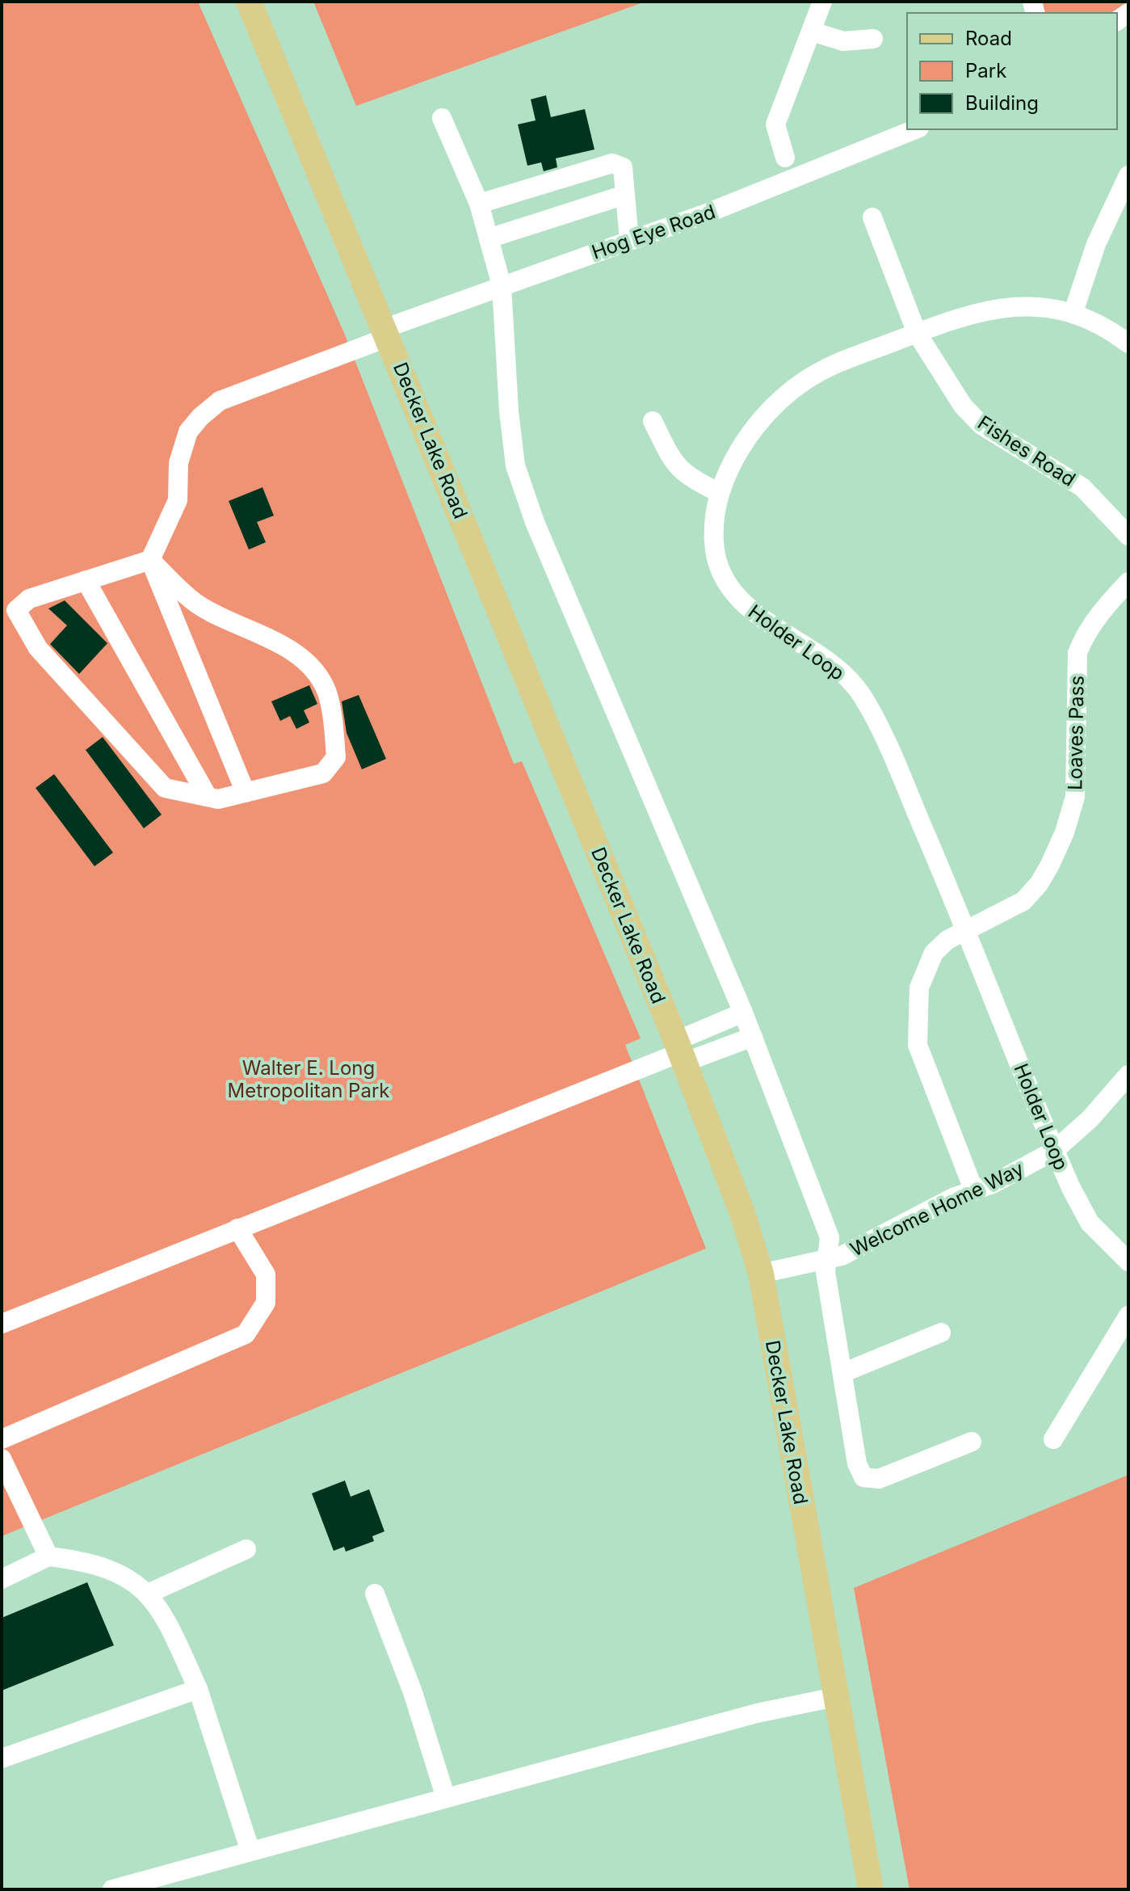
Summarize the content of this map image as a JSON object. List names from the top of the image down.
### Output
{
  "streets": {
    "main road": ["Decker Lake Road"],
    "street": [
      "Hog Eye Road",
      "Fishes Road",
      "Holder Loop",
      "Loaves Pass",
      "Welcome Home Way"
    ]
  },
  "crossings": [
    ["Hog Eye Road", "Decker Lake Road"],
    ["Decker Lake Road", "Welcome Home Way"],
    ["Fishes Road", "Holder Loop"],
    ["Holder Loop", "Loaves Pass"],
    ["Holder Loop", "Welcome Home Way"],
    ["Loaves Pass", "Welcome Home Way"]
  ],
  "parks": ["Walter E. Long Metropolitan Park"],
  "legend": ["Road", "Park", "Building"]
}
